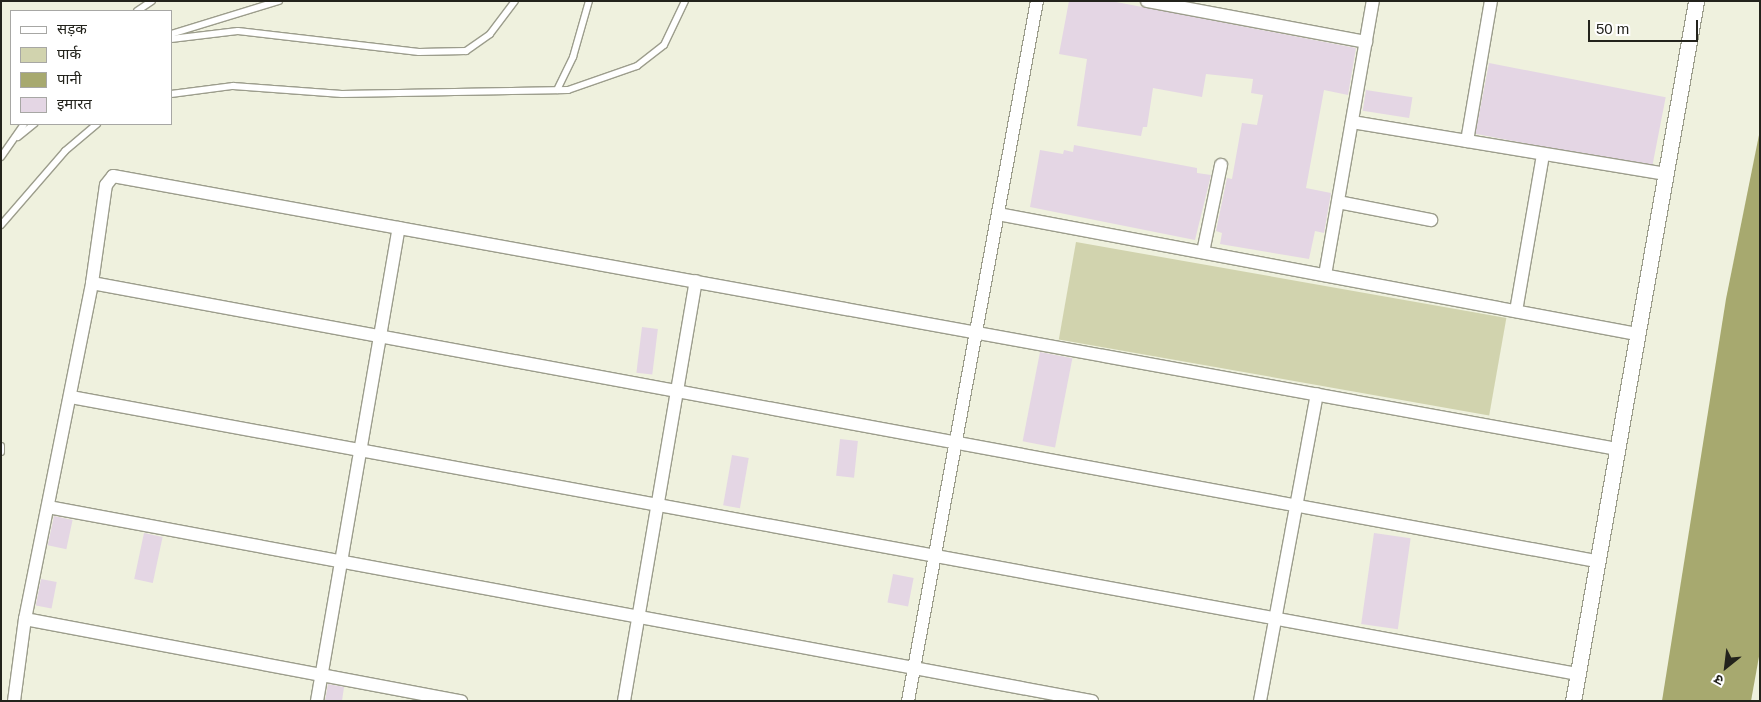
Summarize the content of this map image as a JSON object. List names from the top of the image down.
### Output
{
  "legend": [
    "सड़क",
    "पार्क",
    "पानी",
    "इमारत"
  ],
  "scale_bar": "50 m",
  "north": "bottom left"
}
